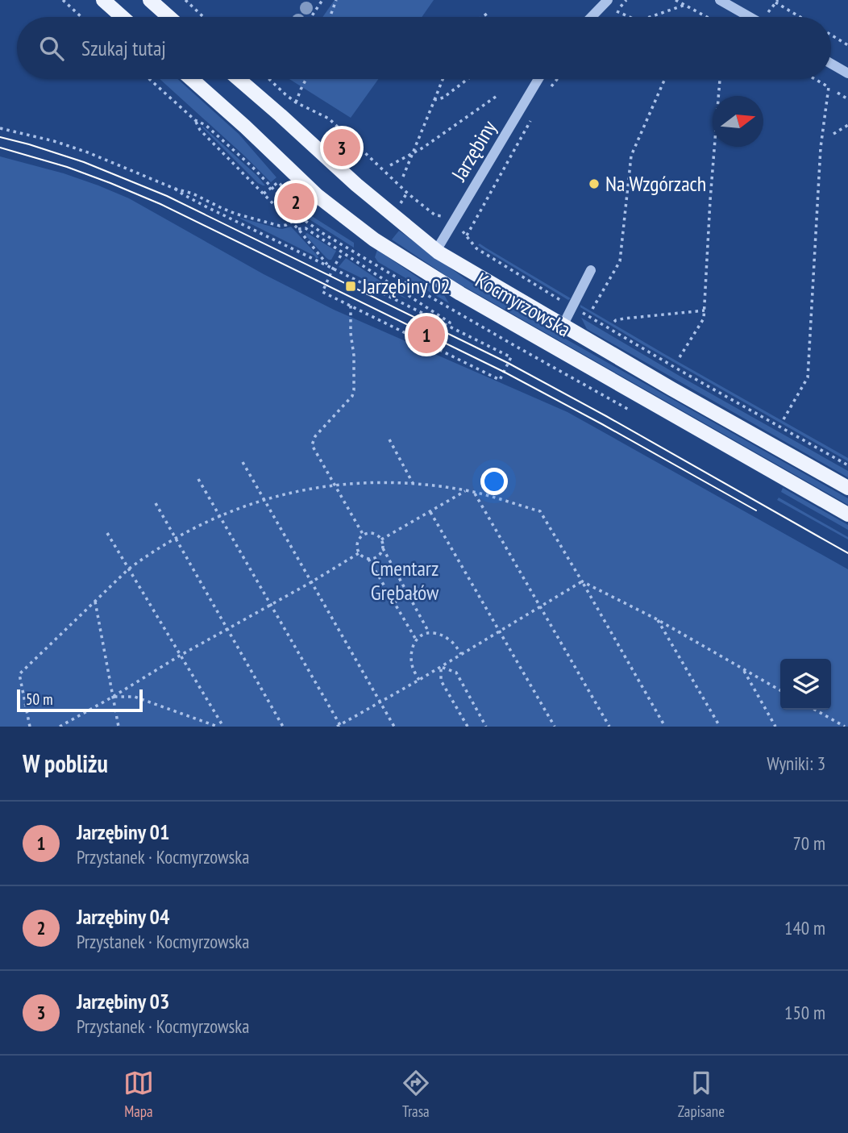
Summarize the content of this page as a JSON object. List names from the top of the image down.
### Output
{
  "streets": {
    "main road": ["Kocmyrzowska"],
    "street": ["Jarzębiny"]
  },
  "crossings": [
    ["Jarzębiny", "Kocmyrzowska"]
  ],
  "parks": ["Cmentarz Grębałów"],
  "places": {
    "other": ["Na Wzgórzach"],
    "transit": ["Jarzębiny 02"]
  },
  "scale_bar": "50 m",
  "north": "right",
  "page": {
    "search": "Szukaj tutaj",
    "pins": ["3", "2", "1"],
    "scale": "50 m",
    "heading": ["W pobliżu", "Wyniki: 3"],
    "list": [
      {
        "mark": "1",
        "name": "Jarzębiny 01",
        "note": "Przystanek · Kocmyrzowska",
        "value": "70 m"
      },
      {
        "mark": "2",
        "name": "Jarzębiny 04",
        "note": "Przystanek · Kocmyrzowska",
        "value": "140 m"
      },
      {
        "mark": "3",
        "name": "Jarzębiny 03",
        "note": "Przystanek · Kocmyrzowska",
        "value": "150 m"
      }
    ],
    "nav": ["Mapa", "Trasa", "Zapisane"]
  }
}
